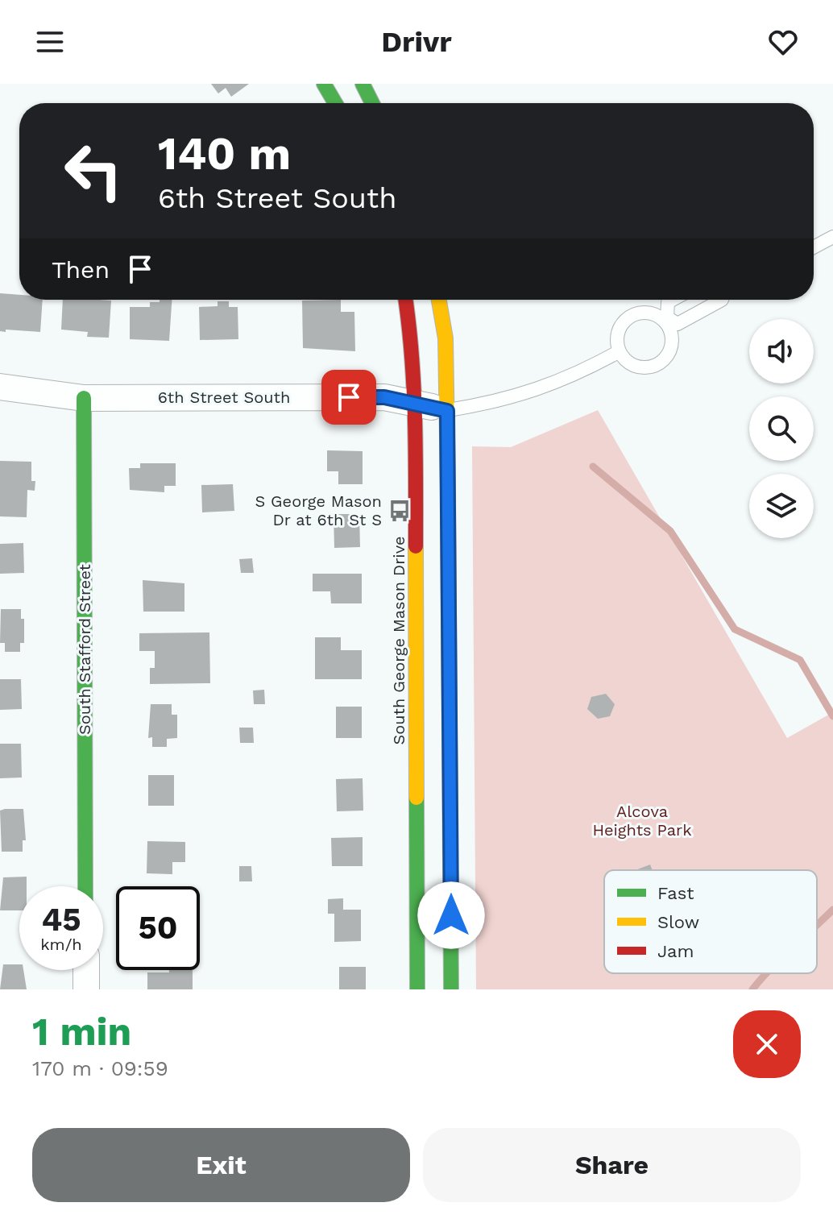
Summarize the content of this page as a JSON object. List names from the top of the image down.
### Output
{
  "streets": {
    "main road": ["South George Mason Drive", "South Stafford Street"],
    "street": ["6th Street South"]
  },
  "crossings": [
    ["6th Street South", "South George Mason Drive"],
    ["6th Street South", "South Stafford Street"]
  ],
  "parks": ["Alcova Heights Park"],
  "places": {
    "bus stop": ["S George Mason Dr at 6th St S"]
  },
  "legend": ["Fast", "Slow", "Jam"],
  "page": {
    "header": "Drivr",
    "turn": ["140 m", "6th Street South"],
    "then": "Then",
    "speed": "45 km/h",
    "limit": "50",
    "heading": ["1 min", "170 m · 09:59"],
    "buttons": ["Exit", "Share"]
  }
}
